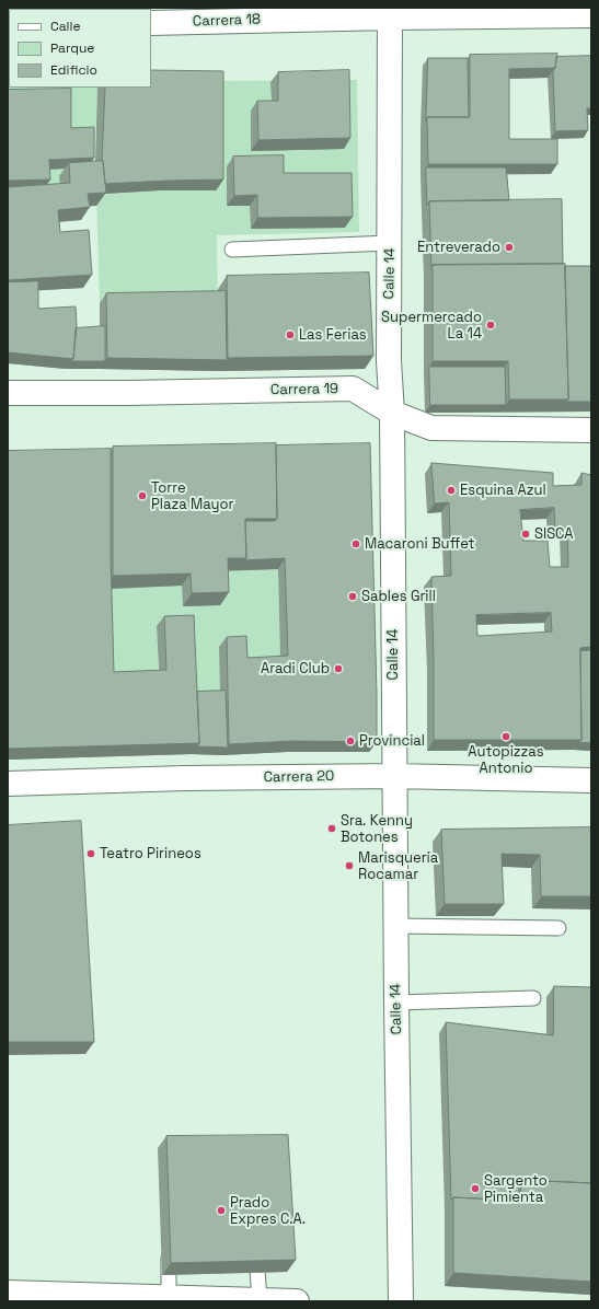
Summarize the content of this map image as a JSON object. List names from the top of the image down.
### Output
{
  "streets": {
    "street": [
      "Carrera 18",
      "Calle 14",
      "Carrera 19",
      "Carrera 20"
    ]
  },
  "crossings": [
    ["Carrera 18", "Calle 14"],
    ["Calle 14", "Carrera 19"],
    ["Calle 14", "Carrera 20"]
  ],
  "places": [
    "Entreverado",
    "Supermercado La 14",
    "Las Ferias",
    "Esquina Azul",
    "Torre Plaza Mayor",
    "SISCA",
    "Macaroni Buffet",
    "Sables Grill",
    "Aradi Club",
    "Autopizzas Antonio",
    "Provincial",
    "Sra. Kenny Botones",
    "Teatro Pirineos",
    "Marisquería Rocamar",
    "Sargento Pimienta",
    "Prado Expres C.A."
  ],
  "legend": ["Calle", "Parque", "Edificio"]
}
